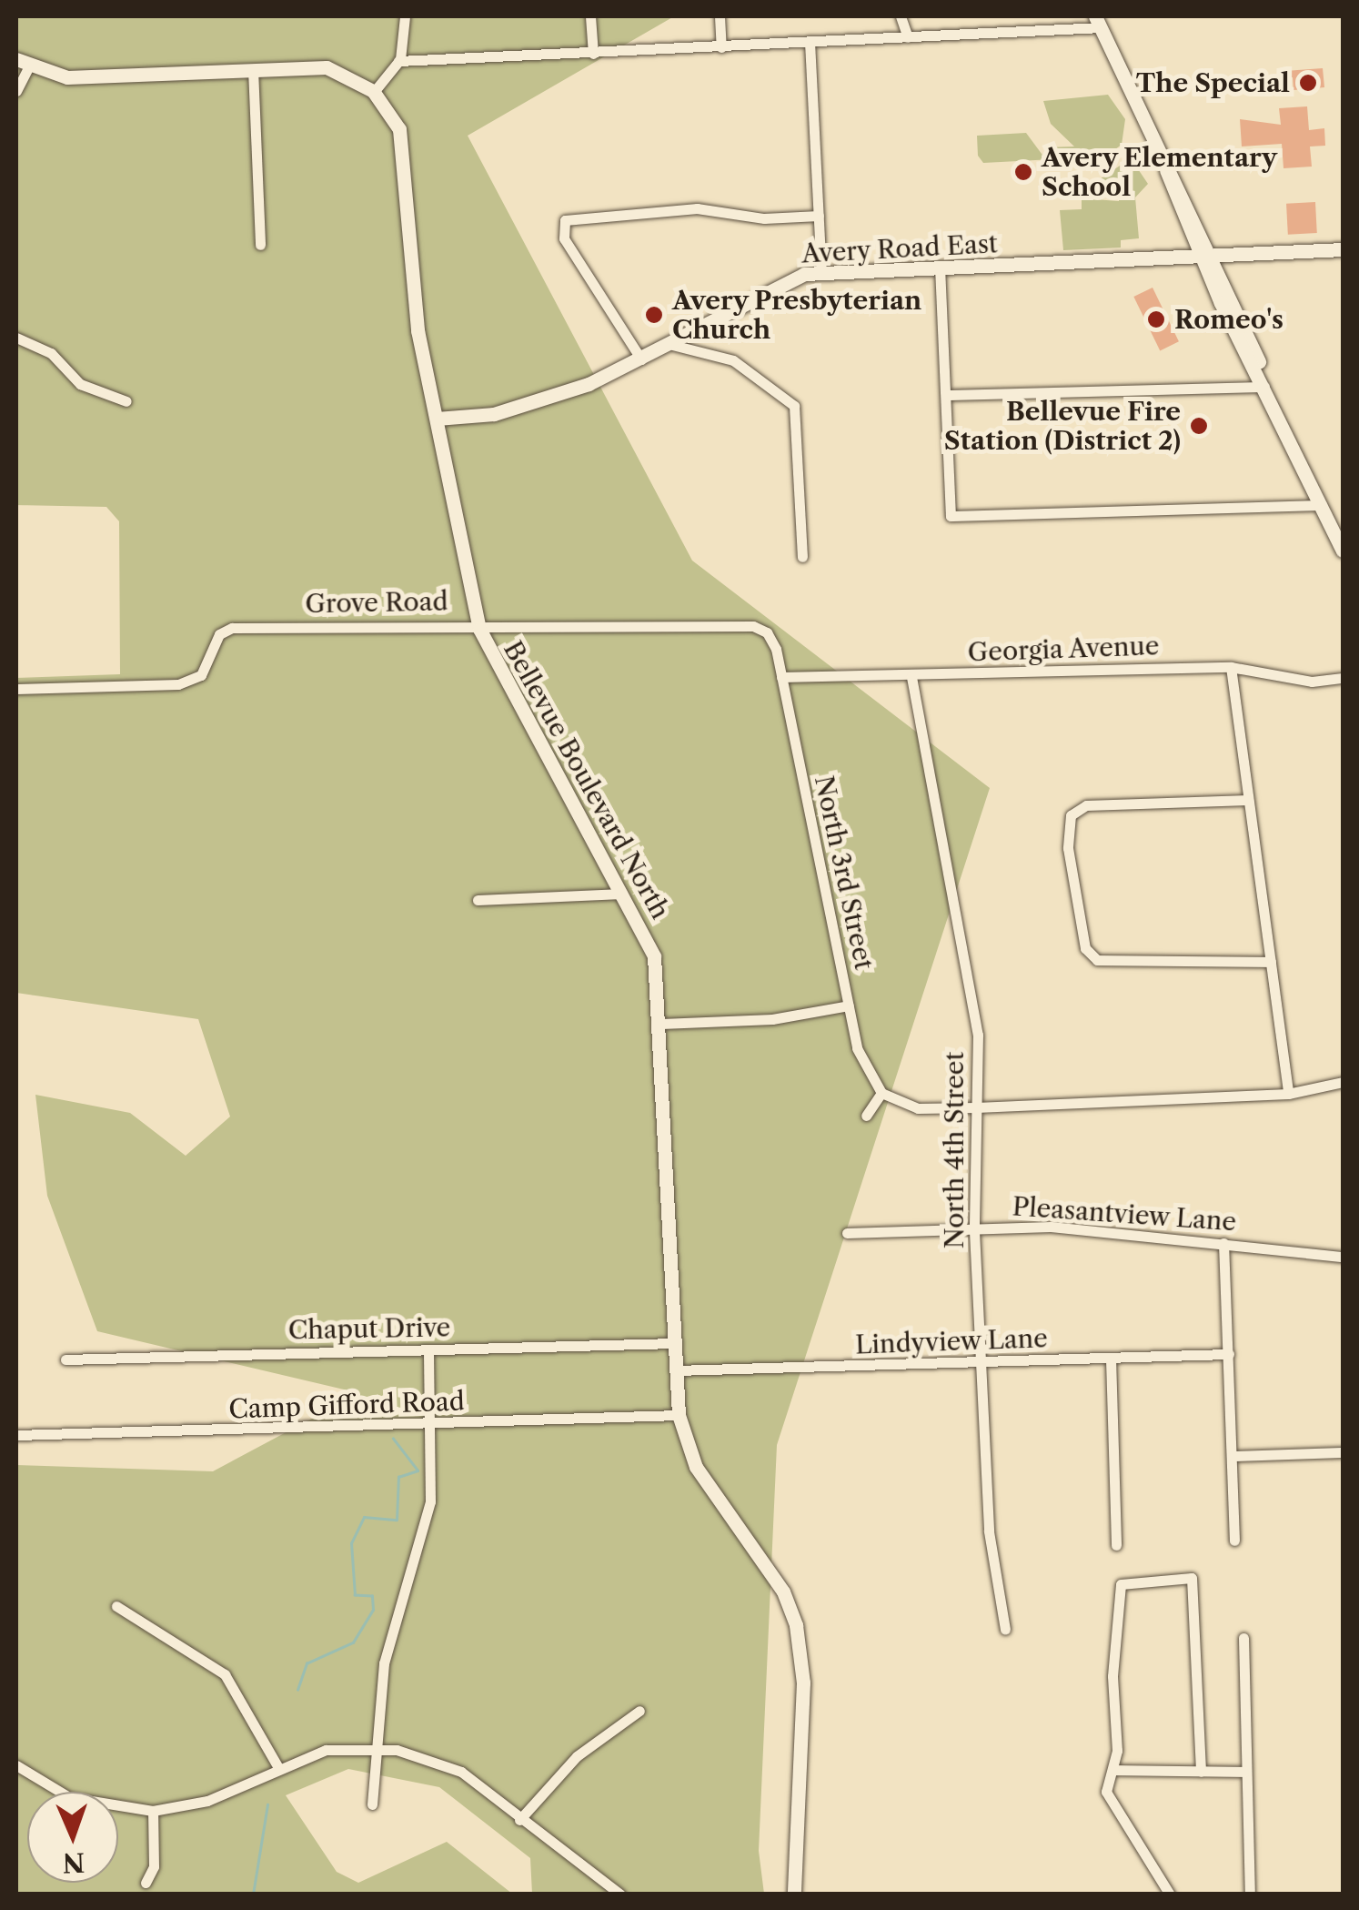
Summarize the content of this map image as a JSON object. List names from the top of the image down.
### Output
{
  "streets": {
    "main road": ["Avery Road East", "Bellevue Boulevard North"],
    "street": [
      "Grove Road",
      "Georgia Avenue",
      "North 3rd Street",
      "North 4th Street",
      "Pleasantview Lane",
      "Chaput Drive",
      "Lindyview Lane",
      "Camp Gifford Road"
    ]
  },
  "crossings": [
    ["Avery Road East", "Bellevue Boulevard North"],
    ["Grove Road", "Bellevue Boulevard North"],
    ["Grove Road", "North 3rd Street"],
    ["Georgia Avenue", "North 3rd Street"],
    ["Georgia Avenue", "North 4th Street"],
    ["Bellevue Boulevard North", "Chaput Drive"],
    ["Bellevue Boulevard North", "Lindyview Lane"],
    ["Bellevue Boulevard North", "Camp Gifford Road"],
    ["North 4th Street", "Pleasantview Lane"],
    ["North 4th Street", "Lindyview Lane"]
  ],
  "places": [
    "The Special",
    "Avery Elementary School",
    "Avery Presbyterian Church",
    "Romeo's",
    "Bellevue Fire Station (District 2)"
  ],
  "north": "bottom"
}
